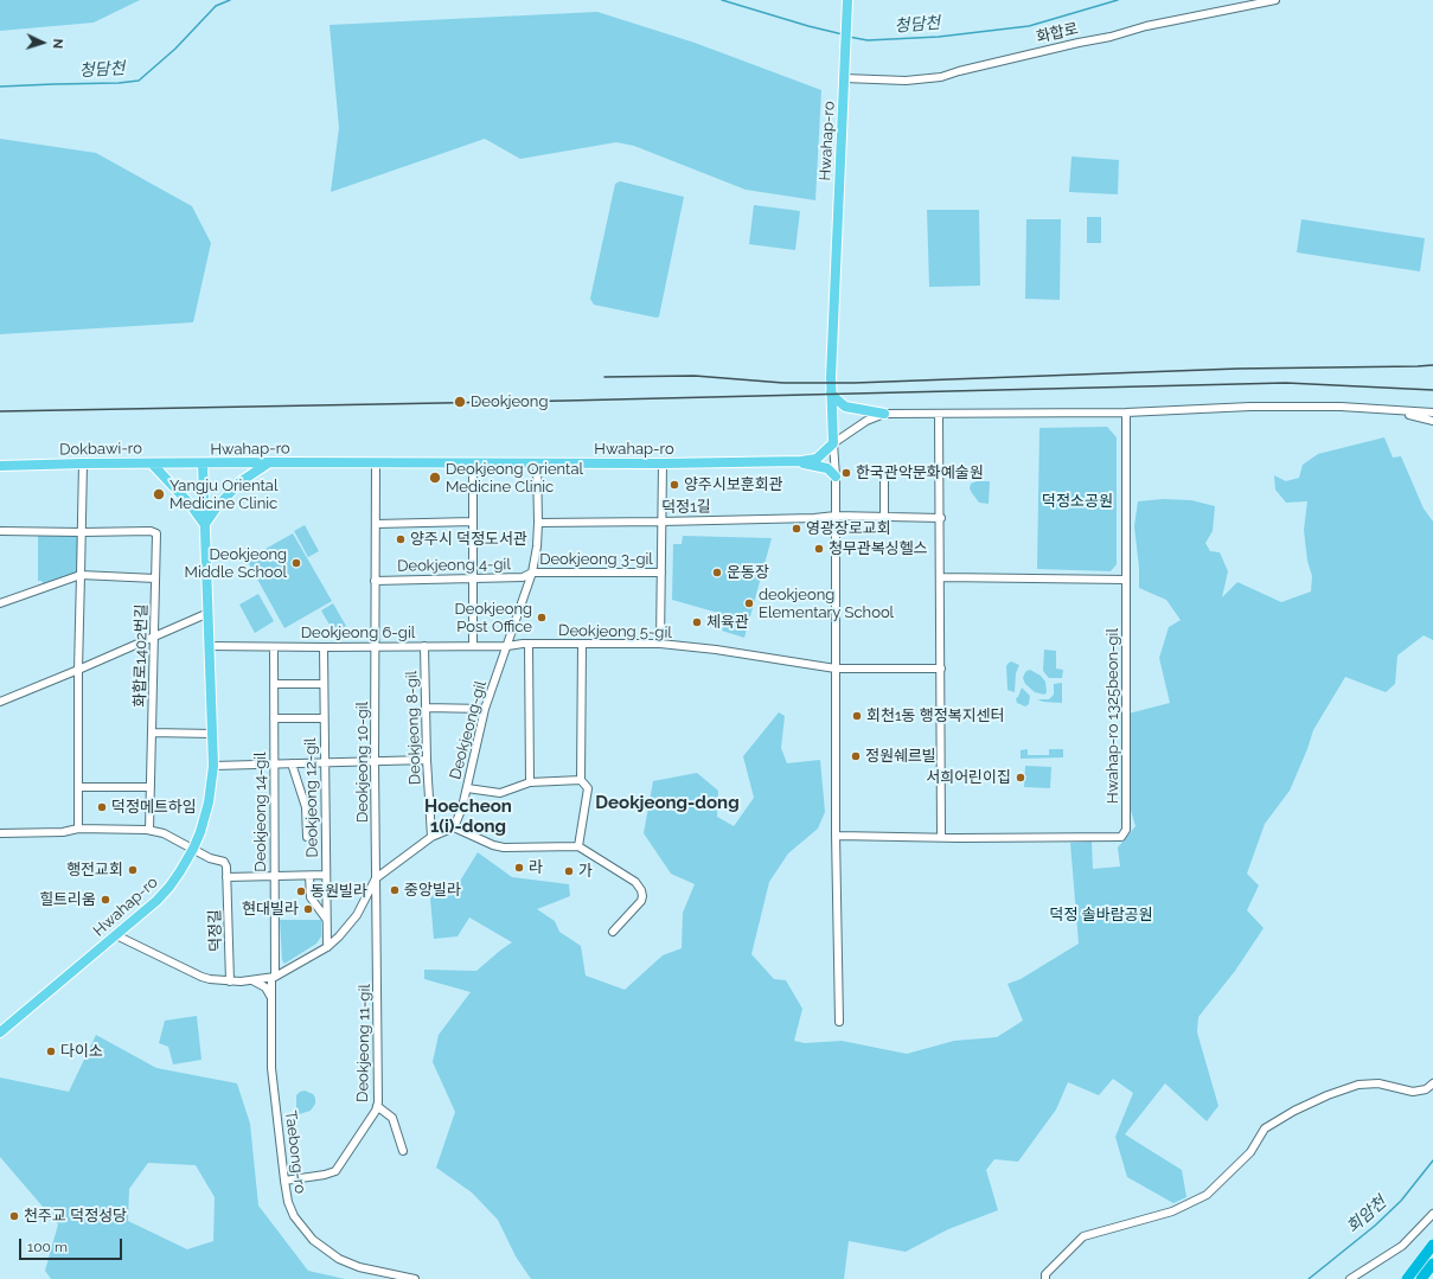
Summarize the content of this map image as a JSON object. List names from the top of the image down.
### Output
{
  "streets": {
    "main road": ["Hwahap-ro", "Dokbawi-ro"],
    "street": [
      "화합로",
      "덕정1길",
      "Deokjeong 3-gil",
      "Deokjeong 4-gil",
      "Deokjeong 5-gil",
      "Deokjeong 6-gil",
      "화합로1402번길",
      "Hwahap-ro 1325beon-gil",
      "Deokjeong 8-gil",
      "Deokjeong-gil",
      "Deokjeong 10-gil",
      "Deokjeong 12-gil",
      "Deokjeong 14-gil",
      "덕정길",
      "Deokjeong 11-gil",
      "Taebong-ro"
    ]
  },
  "crossings": [
    ["화합로", "Hwahap-ro"],
    ["Hwahap-ro", "Dokbawi-ro"],
    ["Hwahap-ro", "Deokjeong 6-gil"],
    ["Hwahap-ro", "Deokjeong-gil"],
    ["Hwahap-ro", "Deokjeong 10-gil"],
    ["덕정1길", "Deokjeong-gil"],
    ["Deokjeong 3-gil", "Deokjeong 4-gil"],
    ["Deokjeong 3-gil", "Deokjeong-gil"],
    ["Deokjeong 4-gil", "Deokjeong-gil"],
    ["Deokjeong 4-gil", "Deokjeong 10-gil"],
    ["Deokjeong 5-gil", "Deokjeong 6-gil"],
    ["Deokjeong 5-gil", "Deokjeong-gil"],
    ["Deokjeong 6-gil", "Deokjeong 8-gil"],
    ["Deokjeong 6-gil", "Deokjeong-gil"],
    ["Deokjeong 6-gil", "Deokjeong 10-gil"],
    ["Deokjeong 6-gil", "Deokjeong 12-gil"],
    ["Deokjeong 6-gil", "Deokjeong 14-gil"],
    ["Deokjeong 10-gil", "Deokjeong 11-gil"],
    ["Deokjeong 14-gil", "Taebong-ro"],
    ["Deokjeong 11-gil", "Taebong-ro"]
  ],
  "districts": ["Deokjeong-dong", "Hoecheon 1(i)-dong"],
  "water": ["청담천", "회암천"],
  "parks": ["덕정소공원", "덕정 솔바람공원"],
  "places": [
    "Deokjeong",
    "한국관악문화예술원",
    "Deokjeong Oriental Medicine Clinic",
    "양주시보훈회관",
    "Yangju Oriental Medicine Clinic",
    "영광장로교회",
    "양주시 덕정도서관",
    "청무관복싱헬스",
    "Deokjeong Middle School",
    "운동장",
    "deokjeong Elementary School",
    "Deokjeong Post Office",
    "체육관",
    "회천1동 행정복지센터",
    "정원쉐르빌",
    "서희어린이집",
    "덕정메트하임",
    "라",
    "행전교회",
    "가",
    "중앙빌라",
    "동원빌라",
    "힐트리움",
    "현대빌라",
    "다이소",
    "천주교 덕정성당"
  ],
  "scale_bar": "100 m",
  "north": "right"
}
